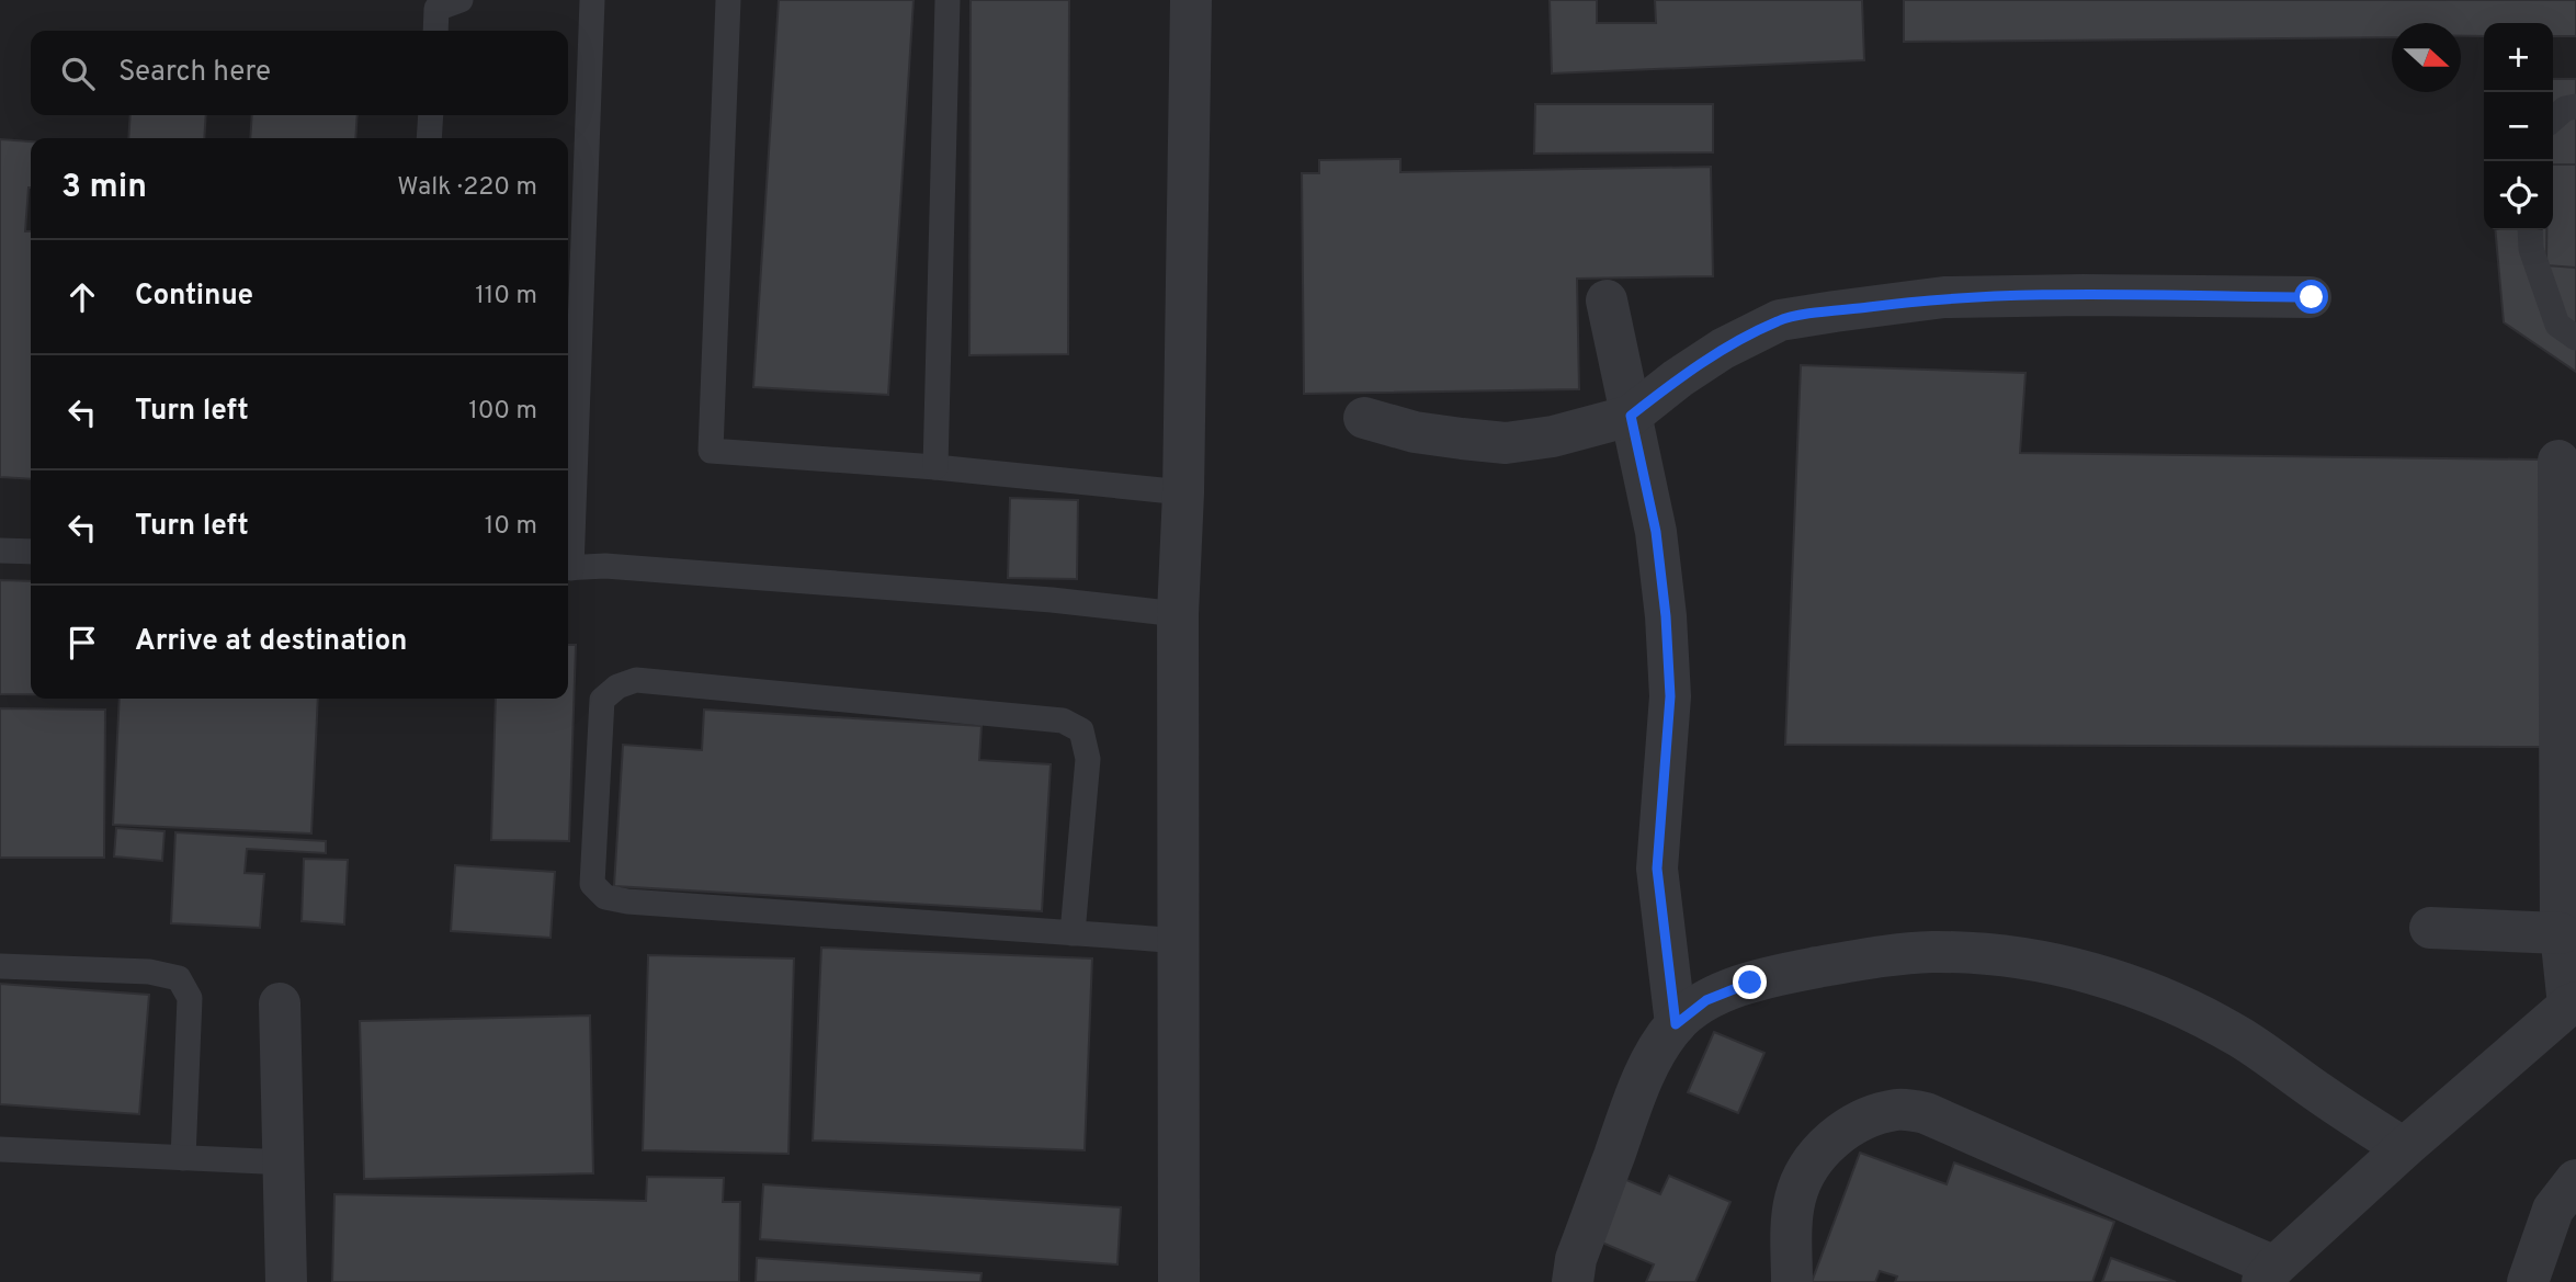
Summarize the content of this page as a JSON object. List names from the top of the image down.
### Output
{
  "north": "right",
  "page": {
    "map_buttons": ["+", "−"],
    "search": "Search here",
    "heading": ["3 min", "Walk · 220 m"],
    "list": [
      ["Continue", "110 m"],
      ["Turn left", "100 m"],
      ["Turn left", "10 m"],
      "Arrive at destination"
    ]
  }
}
